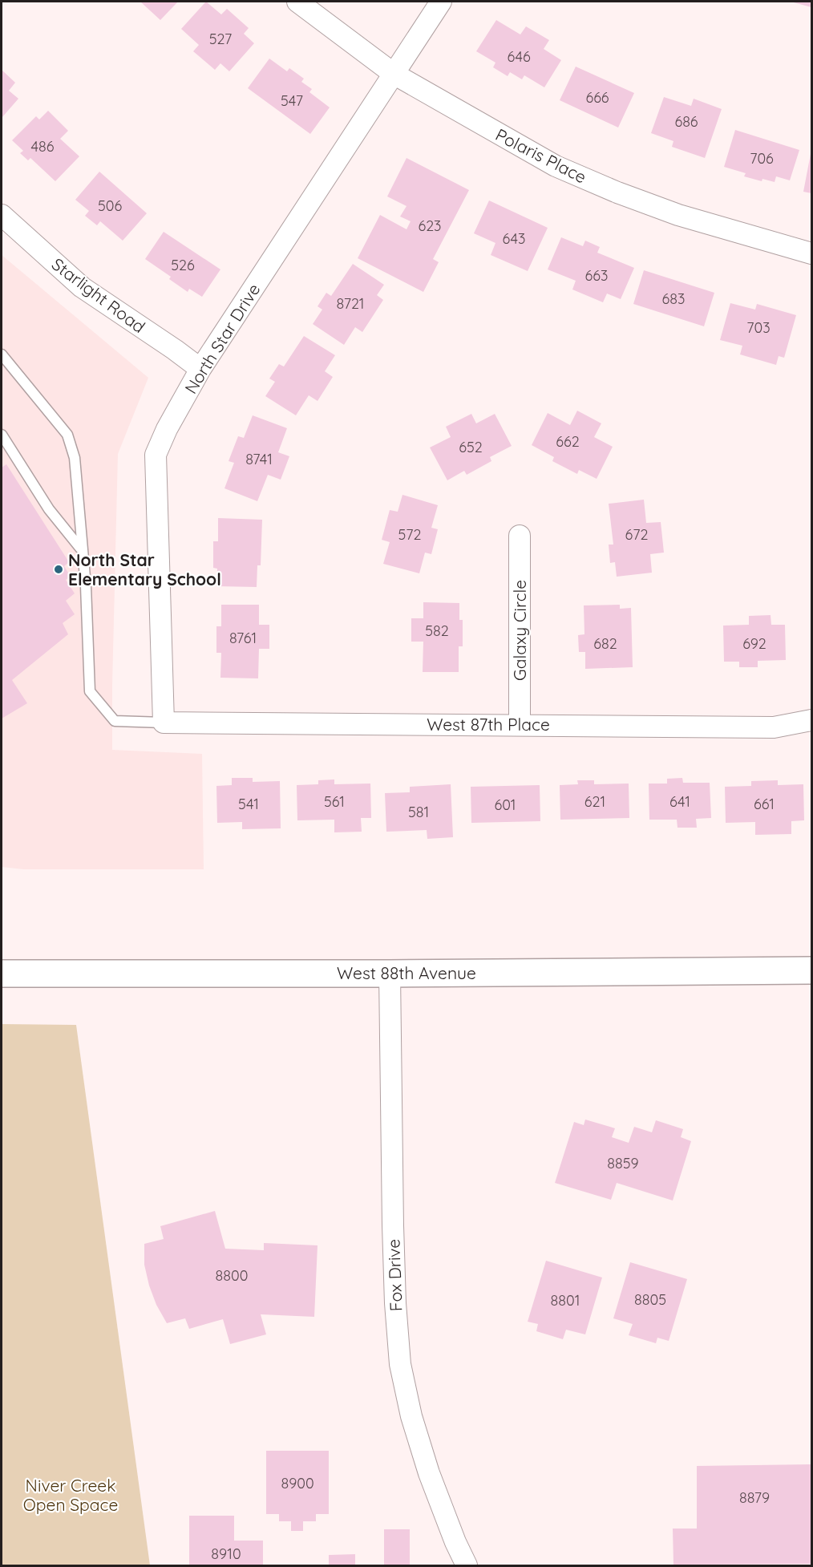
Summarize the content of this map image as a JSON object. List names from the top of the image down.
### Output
{
  "streets": {
    "main road": ["West 88th Avenue"],
    "street": [
      "Polaris Place",
      "Starlight Road",
      "North Star Drive",
      "Galaxy Circle",
      "West 87th Place",
      "Fox Drive"
    ]
  },
  "crossings": [
    ["Polaris Place", "North Star Drive"],
    ["Starlight Road", "North Star Drive"],
    ["North Star Drive", "West 87th Place"],
    ["Galaxy Circle", "West 87th Place"],
    ["West 88th Avenue", "Fox Drive"]
  ],
  "parks": ["Niver Creek Open Space"],
  "places": ["North Star Elementary School"],
  "house_numbers": [
    "527",
    "646",
    "666",
    "547",
    "686",
    "486",
    "706",
    "506",
    "623",
    "643",
    "526",
    "663",
    "683",
    "8721",
    "703",
    "662",
    "652",
    "8741",
    "572",
    "672",
    "582",
    "8761",
    "682",
    "692",
    "561",
    "621",
    "641",
    "541",
    "661",
    "601",
    "581",
    "8859",
    "8800",
    "8805",
    "8801",
    "8900",
    "8879",
    "8910"
  ]
}
